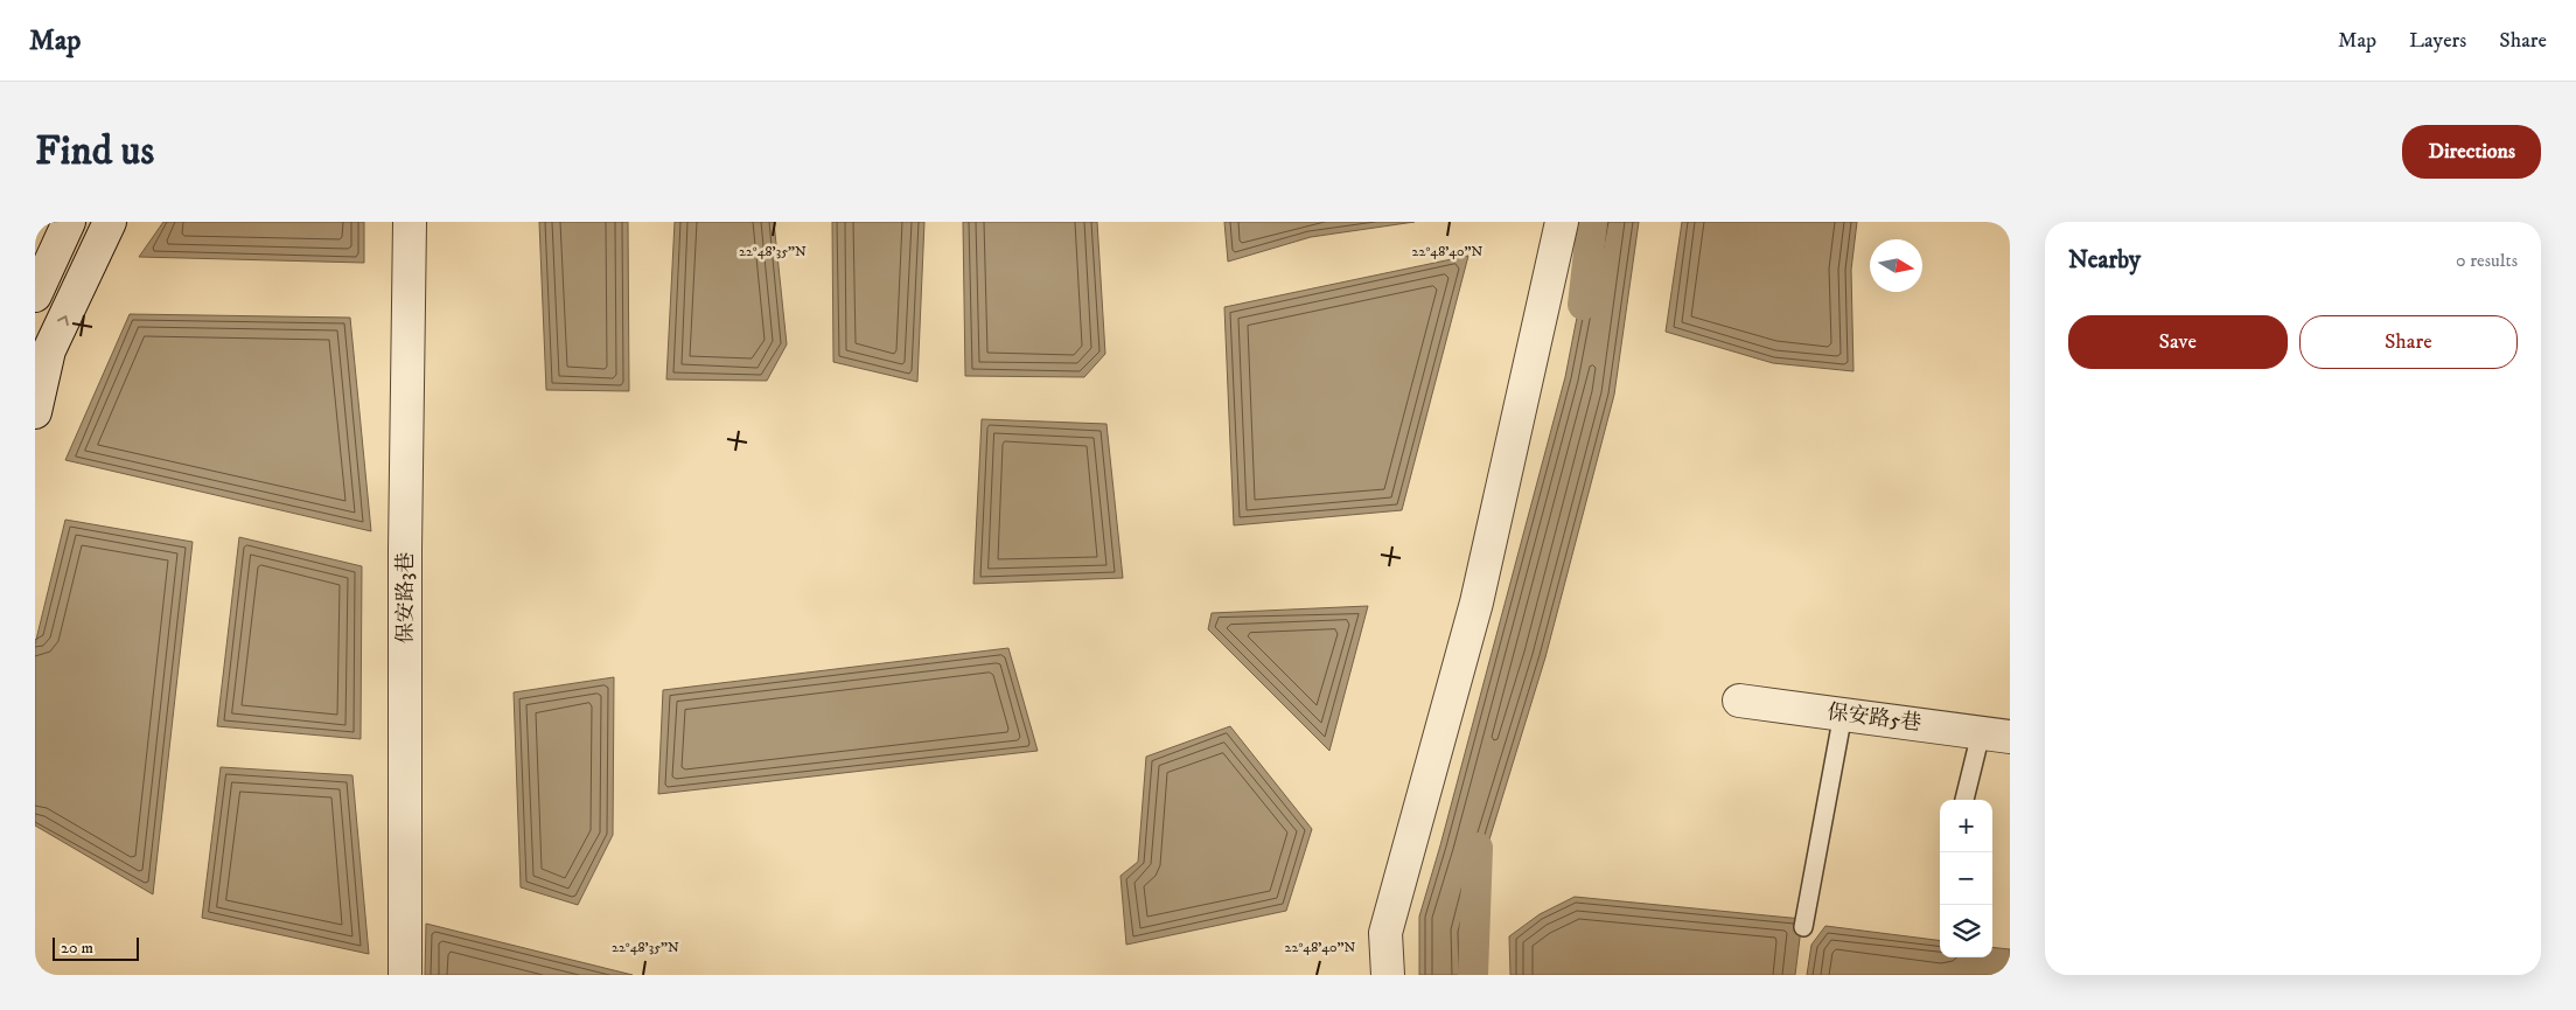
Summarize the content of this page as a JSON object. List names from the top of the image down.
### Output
{
  "streets": {
    "street": ["保安路3巷", "保安路5巷"]
  },
  "scale_bar": "20 m",
  "north": "right",
  "page": {
    "header": "Map",
    "nav": ["Map", "Layers", "Share"],
    "buttons": [
      "Directions",
      ["Save", "Share"]
    ],
    "title": "Find us",
    "heading": ["Nearby", "0 results"],
    "map_buttons": ["+", "−"],
    "scale": "20 m"
  },
  "coordinates": ["22°48'35\"N", "22°48'40\"N"]
}
